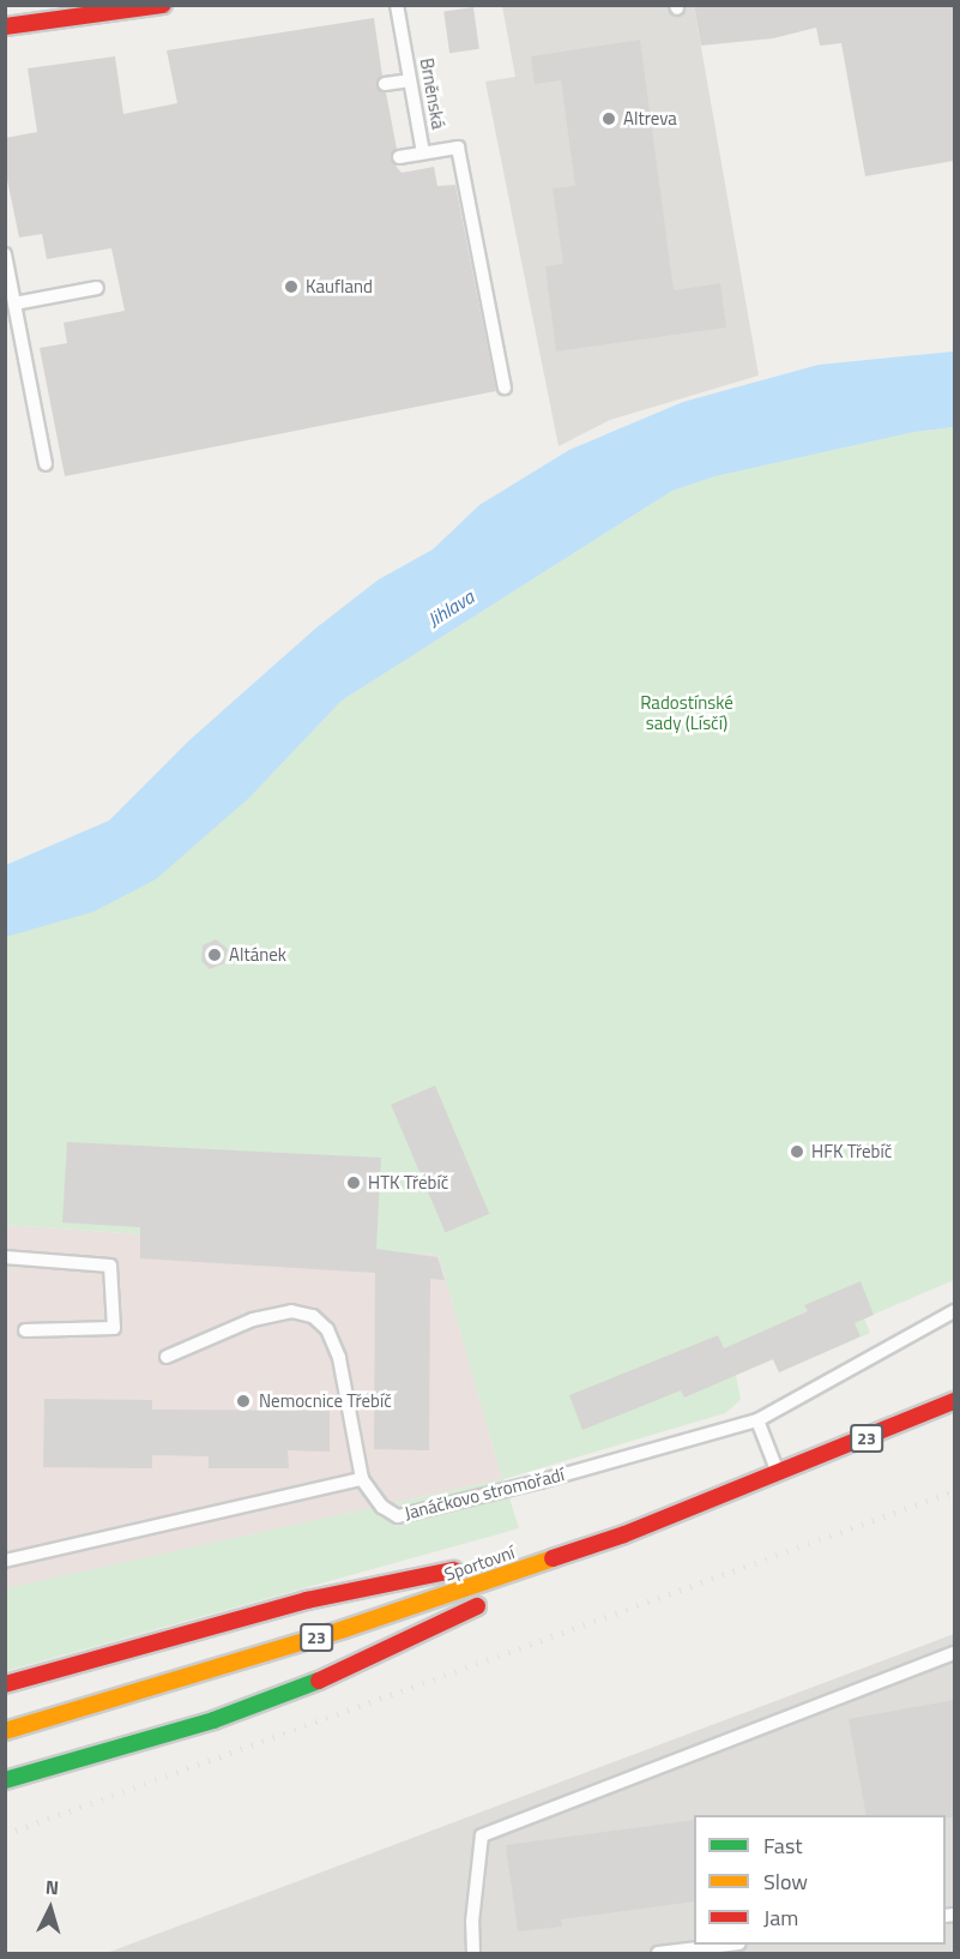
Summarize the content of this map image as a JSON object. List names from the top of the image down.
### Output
{
  "streets": {
    "main road": ["23", "Sportovní"],
    "lane": ["Brněnská", "Janáčkovo stromořadí"]
  },
  "water": ["Jihlava"],
  "parks": ["Radostínské sady (Lísčí)"],
  "places": [
    "Altreva",
    "Kaufland",
    "Altánek",
    "HFK Třebíč",
    "HTK Třebíč",
    "Nemocnice Třebíč"
  ],
  "legend": ["Fast", "Slow", "Jam"],
  "north": "top"
}
